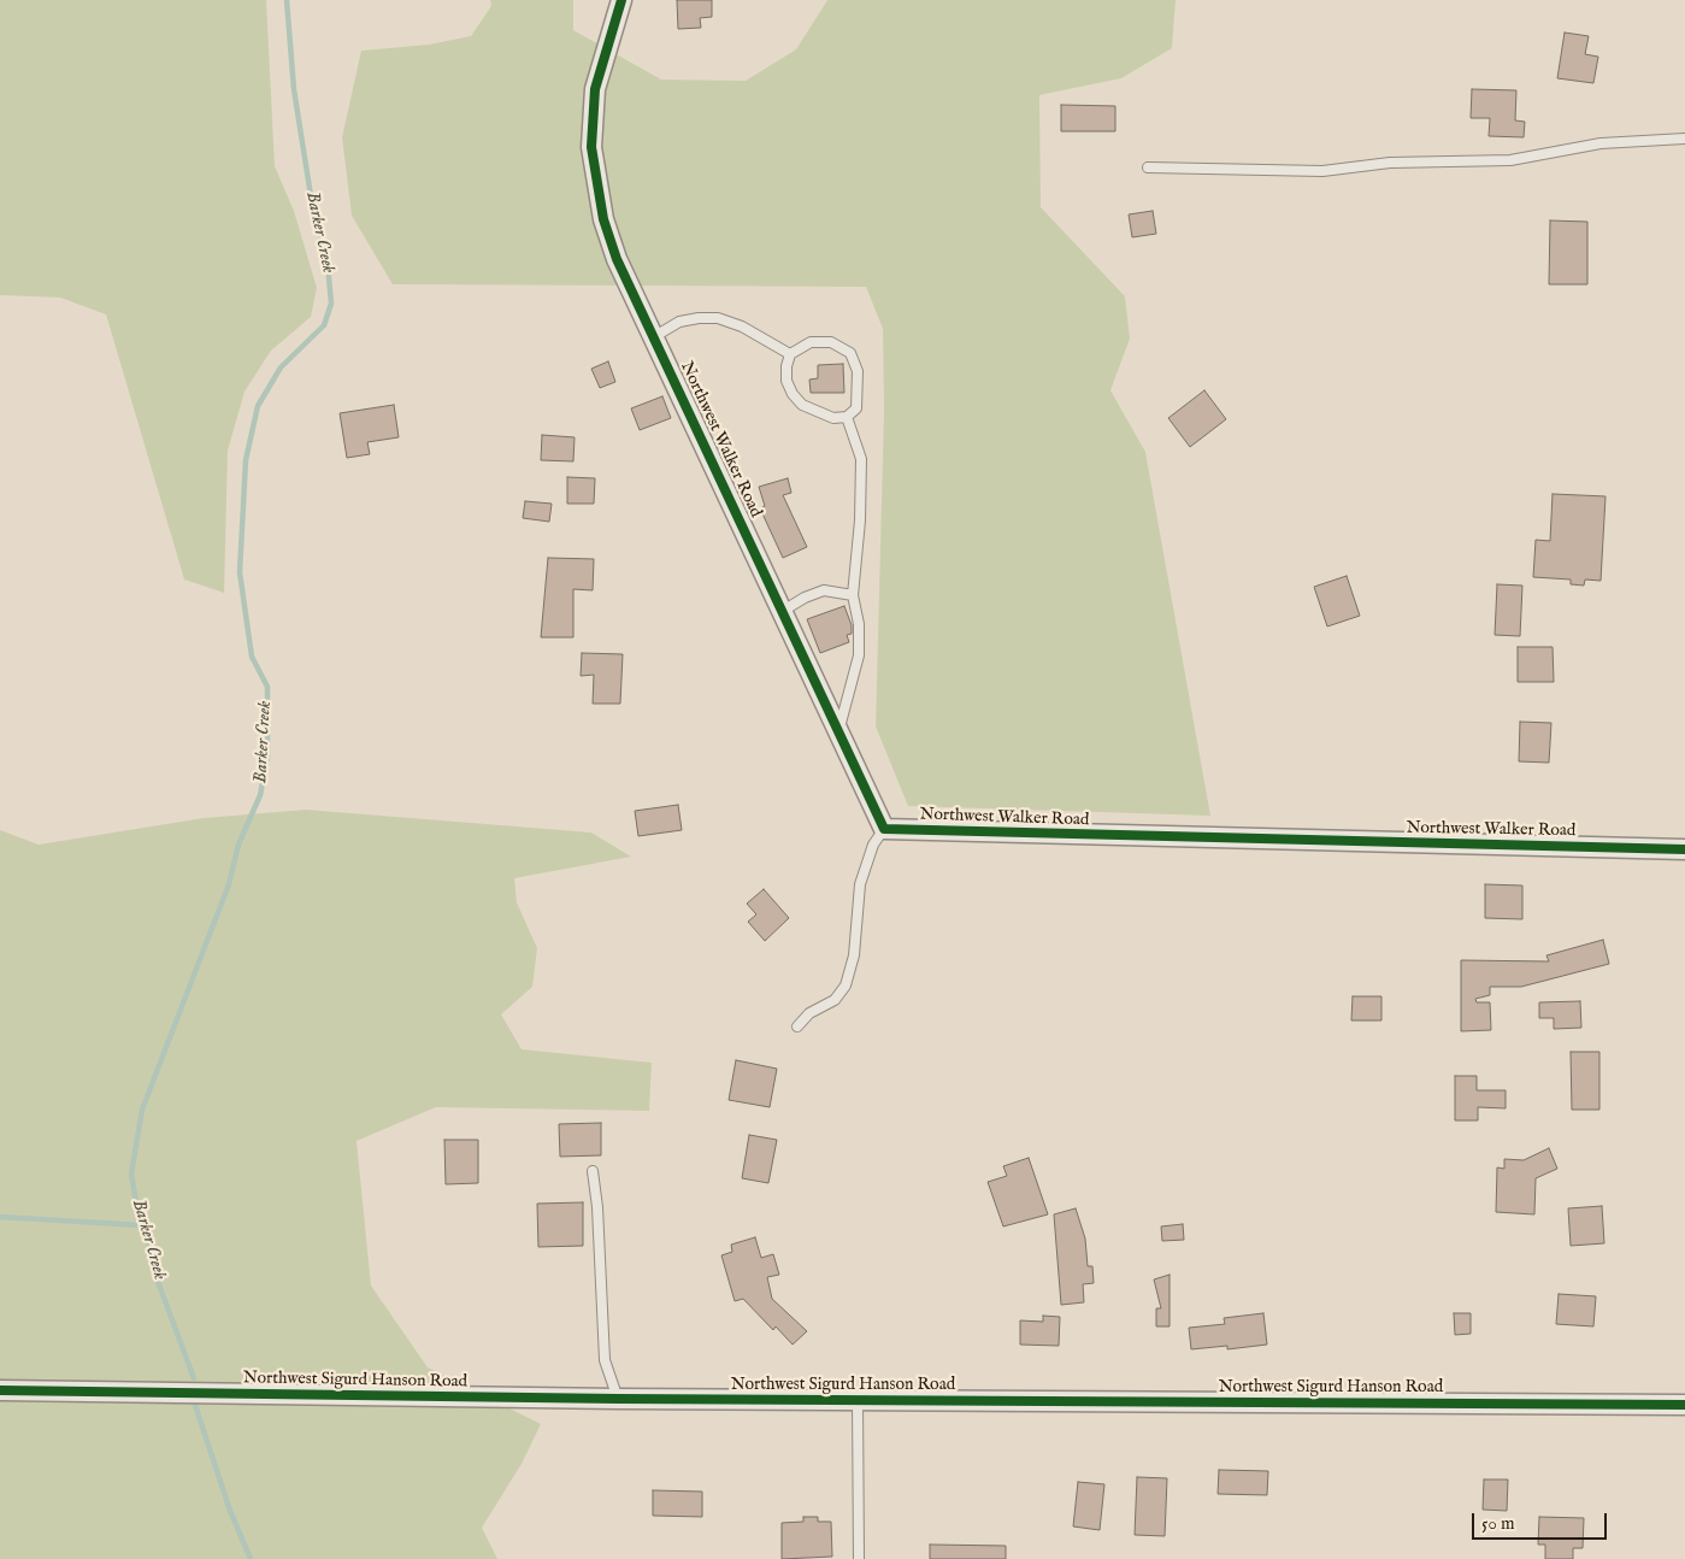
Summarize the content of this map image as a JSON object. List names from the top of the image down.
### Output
{
  "streets": {
    "street": ["Northwest Walker Road", "Northwest Sigurd Hanson Road"]
  },
  "water": ["Barker Creek"],
  "scale_bar": "50 m"
}
